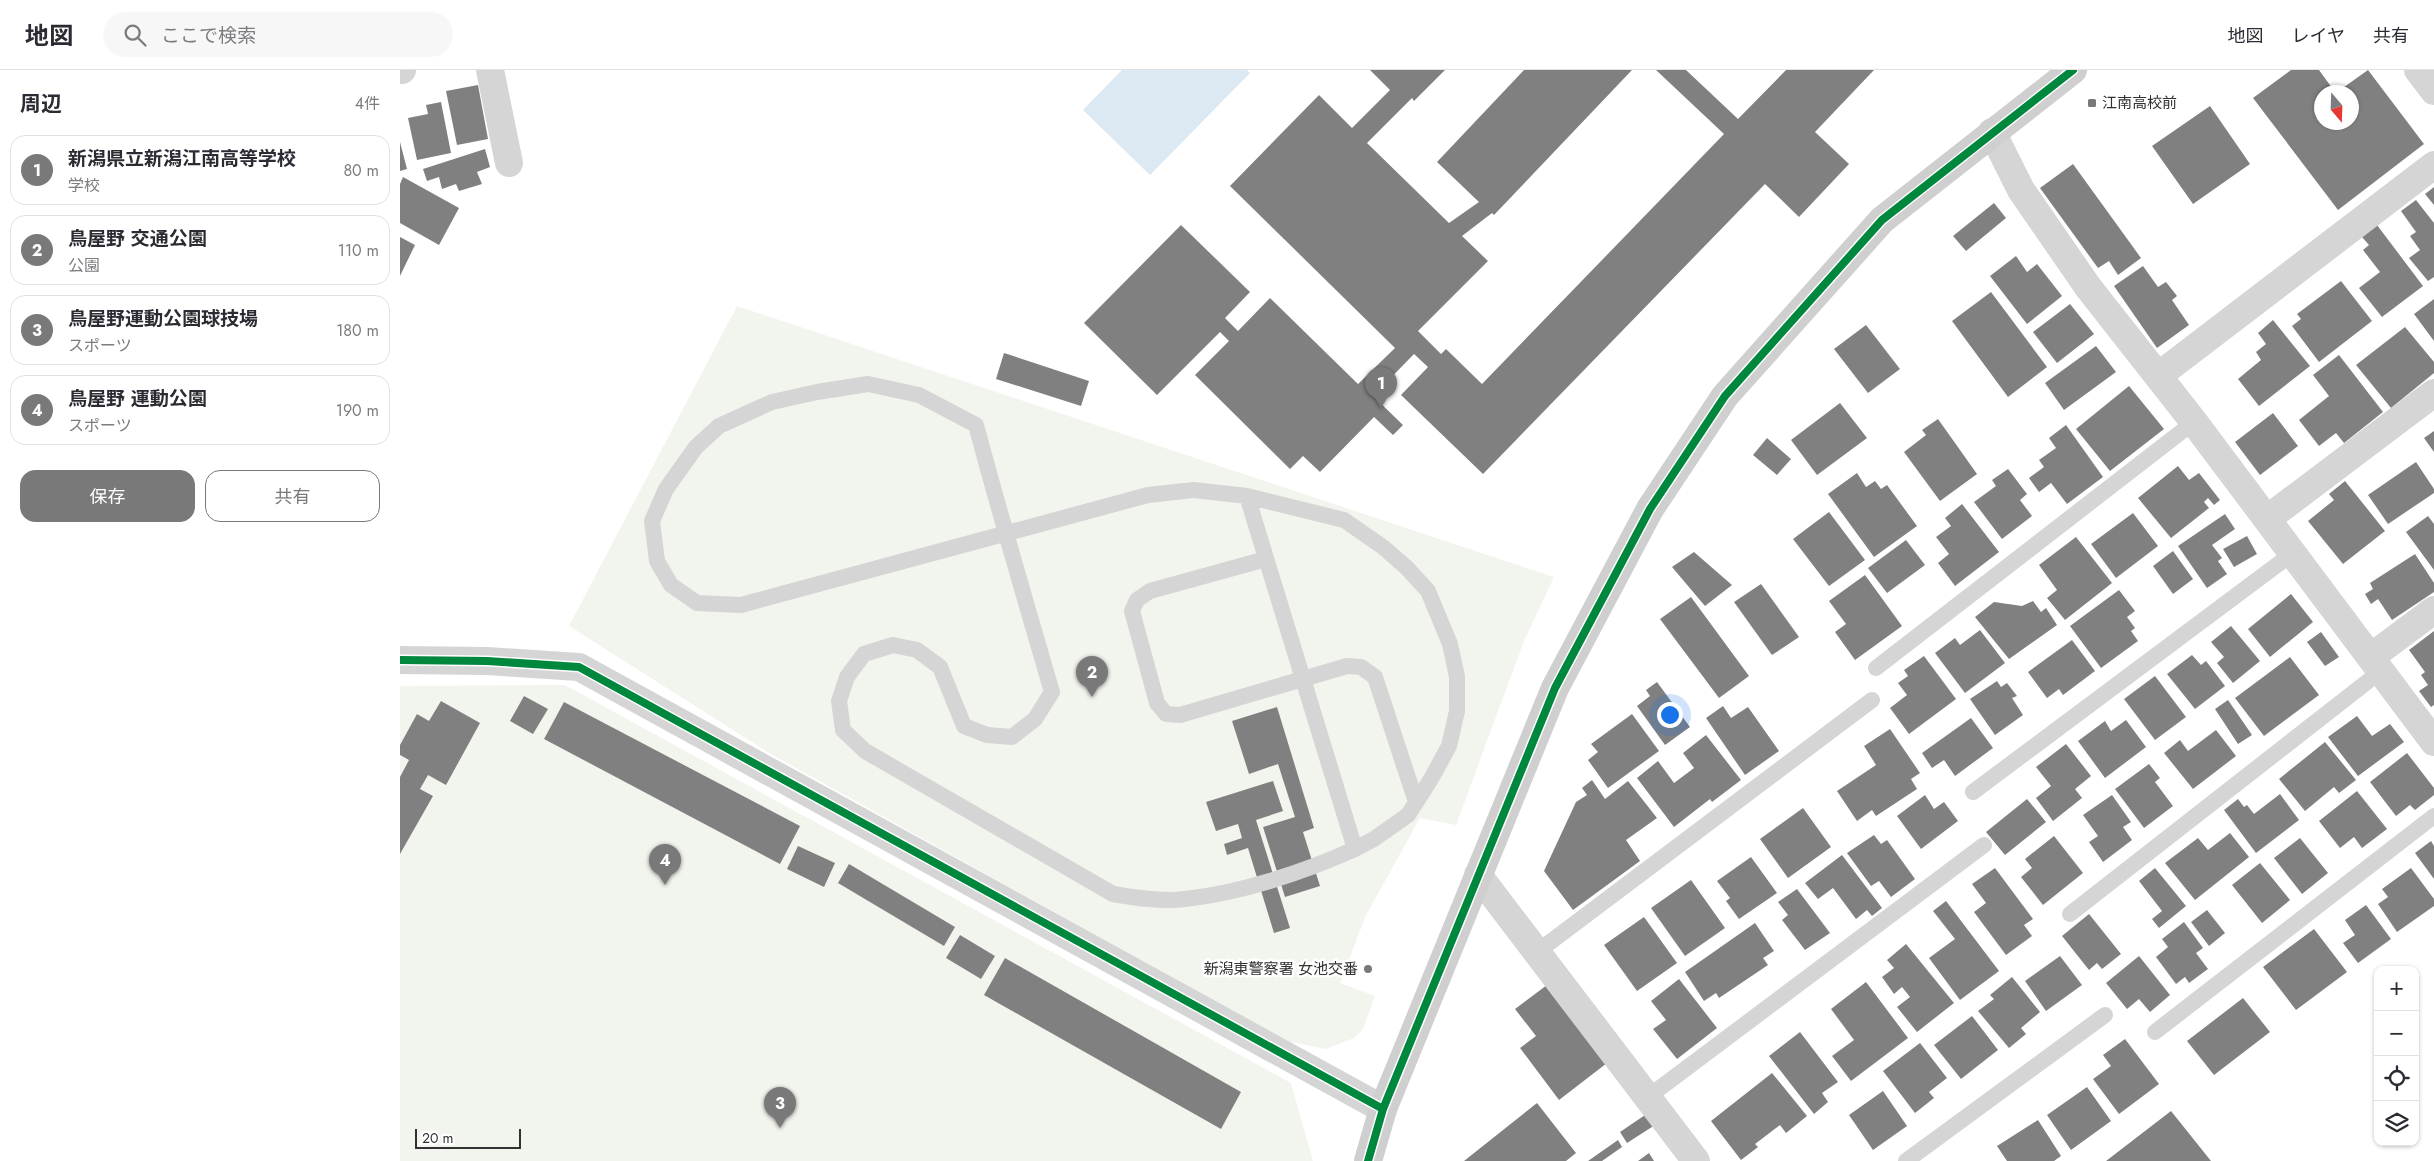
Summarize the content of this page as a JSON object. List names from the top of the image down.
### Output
{
  "places": {
    "transit": ["江南高校前"],
    "other": ["新潟東警察署 女池交番"]
  },
  "scale_bar": "20 m",
  "north": "bottom",
  "page": {
    "header": "地図",
    "search": "ここで検索",
    "nav": ["地図", "レイヤ", "共有"],
    "heading": ["周辺", "4件"],
    "list": [
      {
        "mark": "1",
        "name": "新潟県立新潟江南高等学校",
        "note": "学校",
        "value": "80 m"
      },
      {
        "mark": "2",
        "name": "鳥屋野 交通公園",
        "note": "公園",
        "value": "110 m"
      },
      {
        "mark": "3",
        "name": "鳥屋野運動公園球技場",
        "note": "スポーツ",
        "value": "180 m"
      },
      {
        "mark": "4",
        "name": "鳥屋野 運動公園",
        "note": "スポーツ",
        "value": "190 m"
      }
    ],
    "pins": [
      "1",
      "2",
      "4",
      "3"
    ],
    "buttons": ["保存", "共有"],
    "map_buttons": ["+", "−"],
    "scale": "20 m"
  }
}
